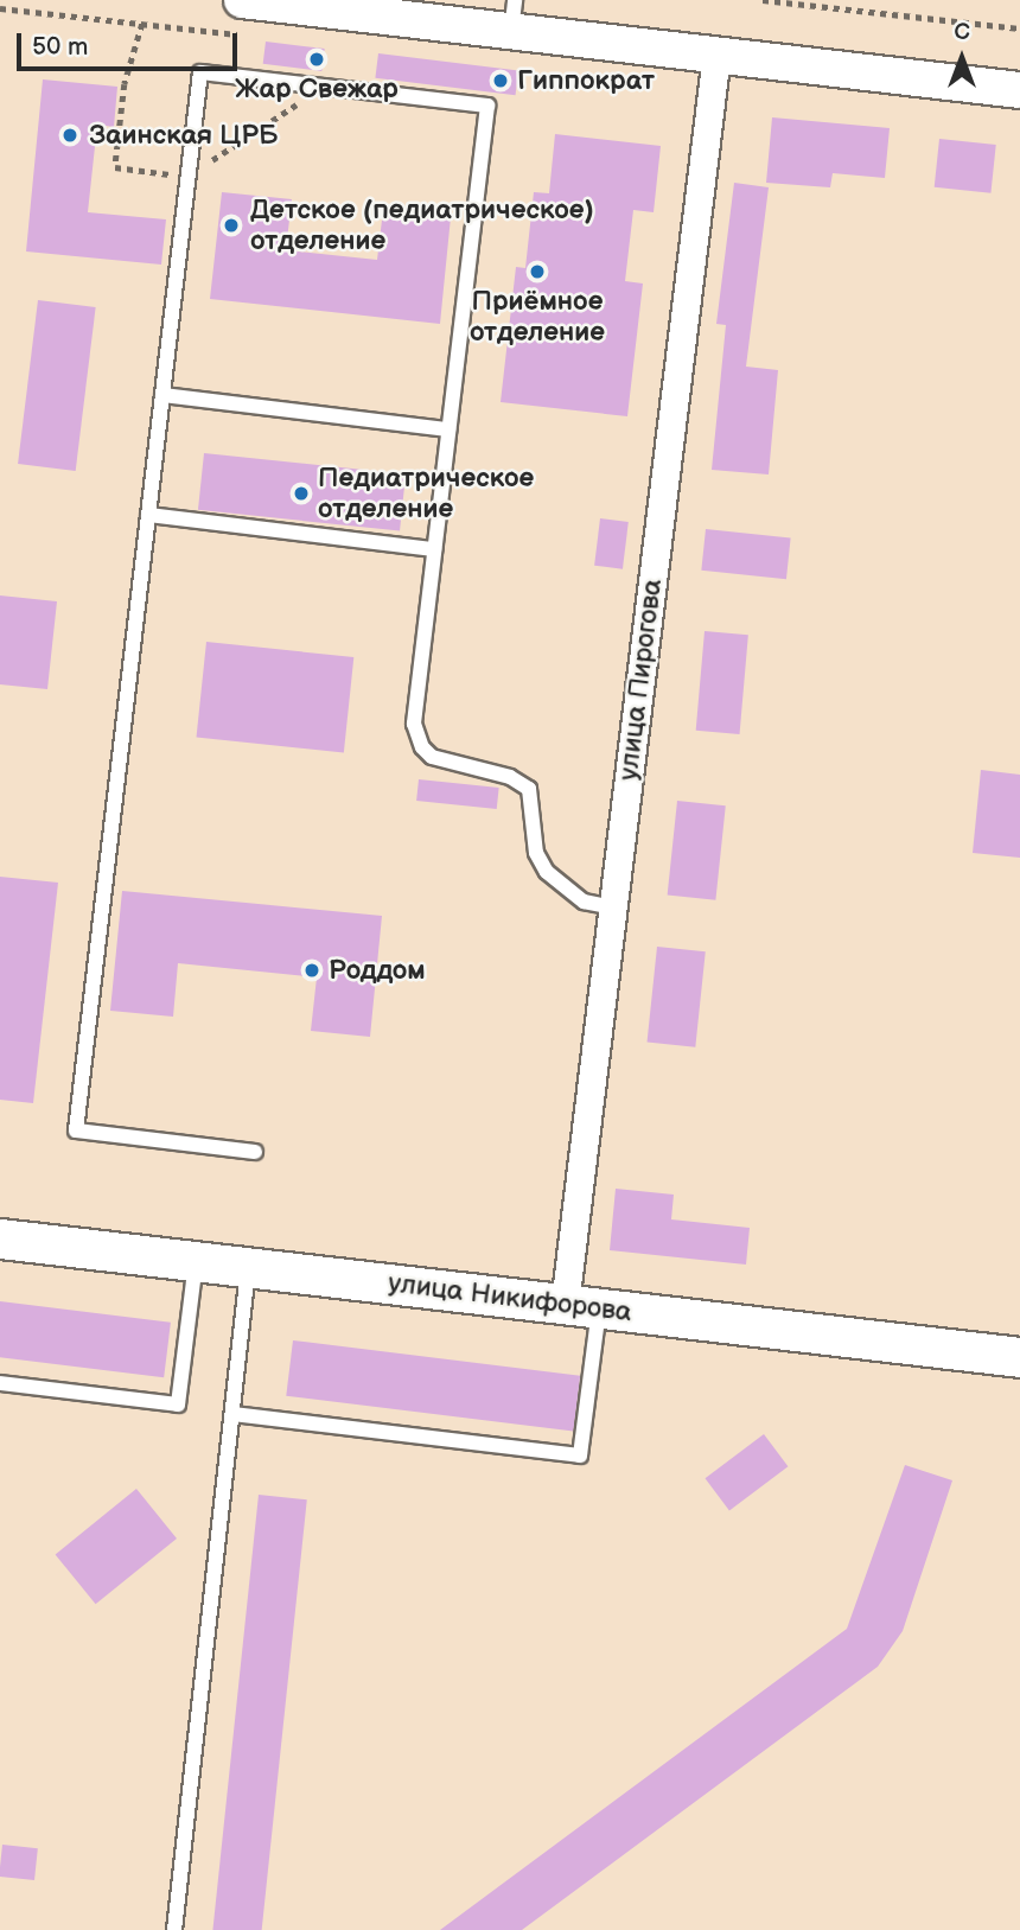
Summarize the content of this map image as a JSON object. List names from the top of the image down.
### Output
{
  "streets": {
    "main road": ["улица Никифорова"],
    "street": ["улица Пирогова"]
  },
  "crossings": [
    ["улица Пирогова", "улица Никифорова"]
  ],
  "places": [
    "Жар Свежар",
    "Гиппократ",
    "Заинская ЦРБ",
    "Детское (педиатрическое) отделение",
    "Приёмное отделение",
    "Педиатрическое отделение",
    "Роддом"
  ],
  "scale_bar": "50 m",
  "north": "top"
}
